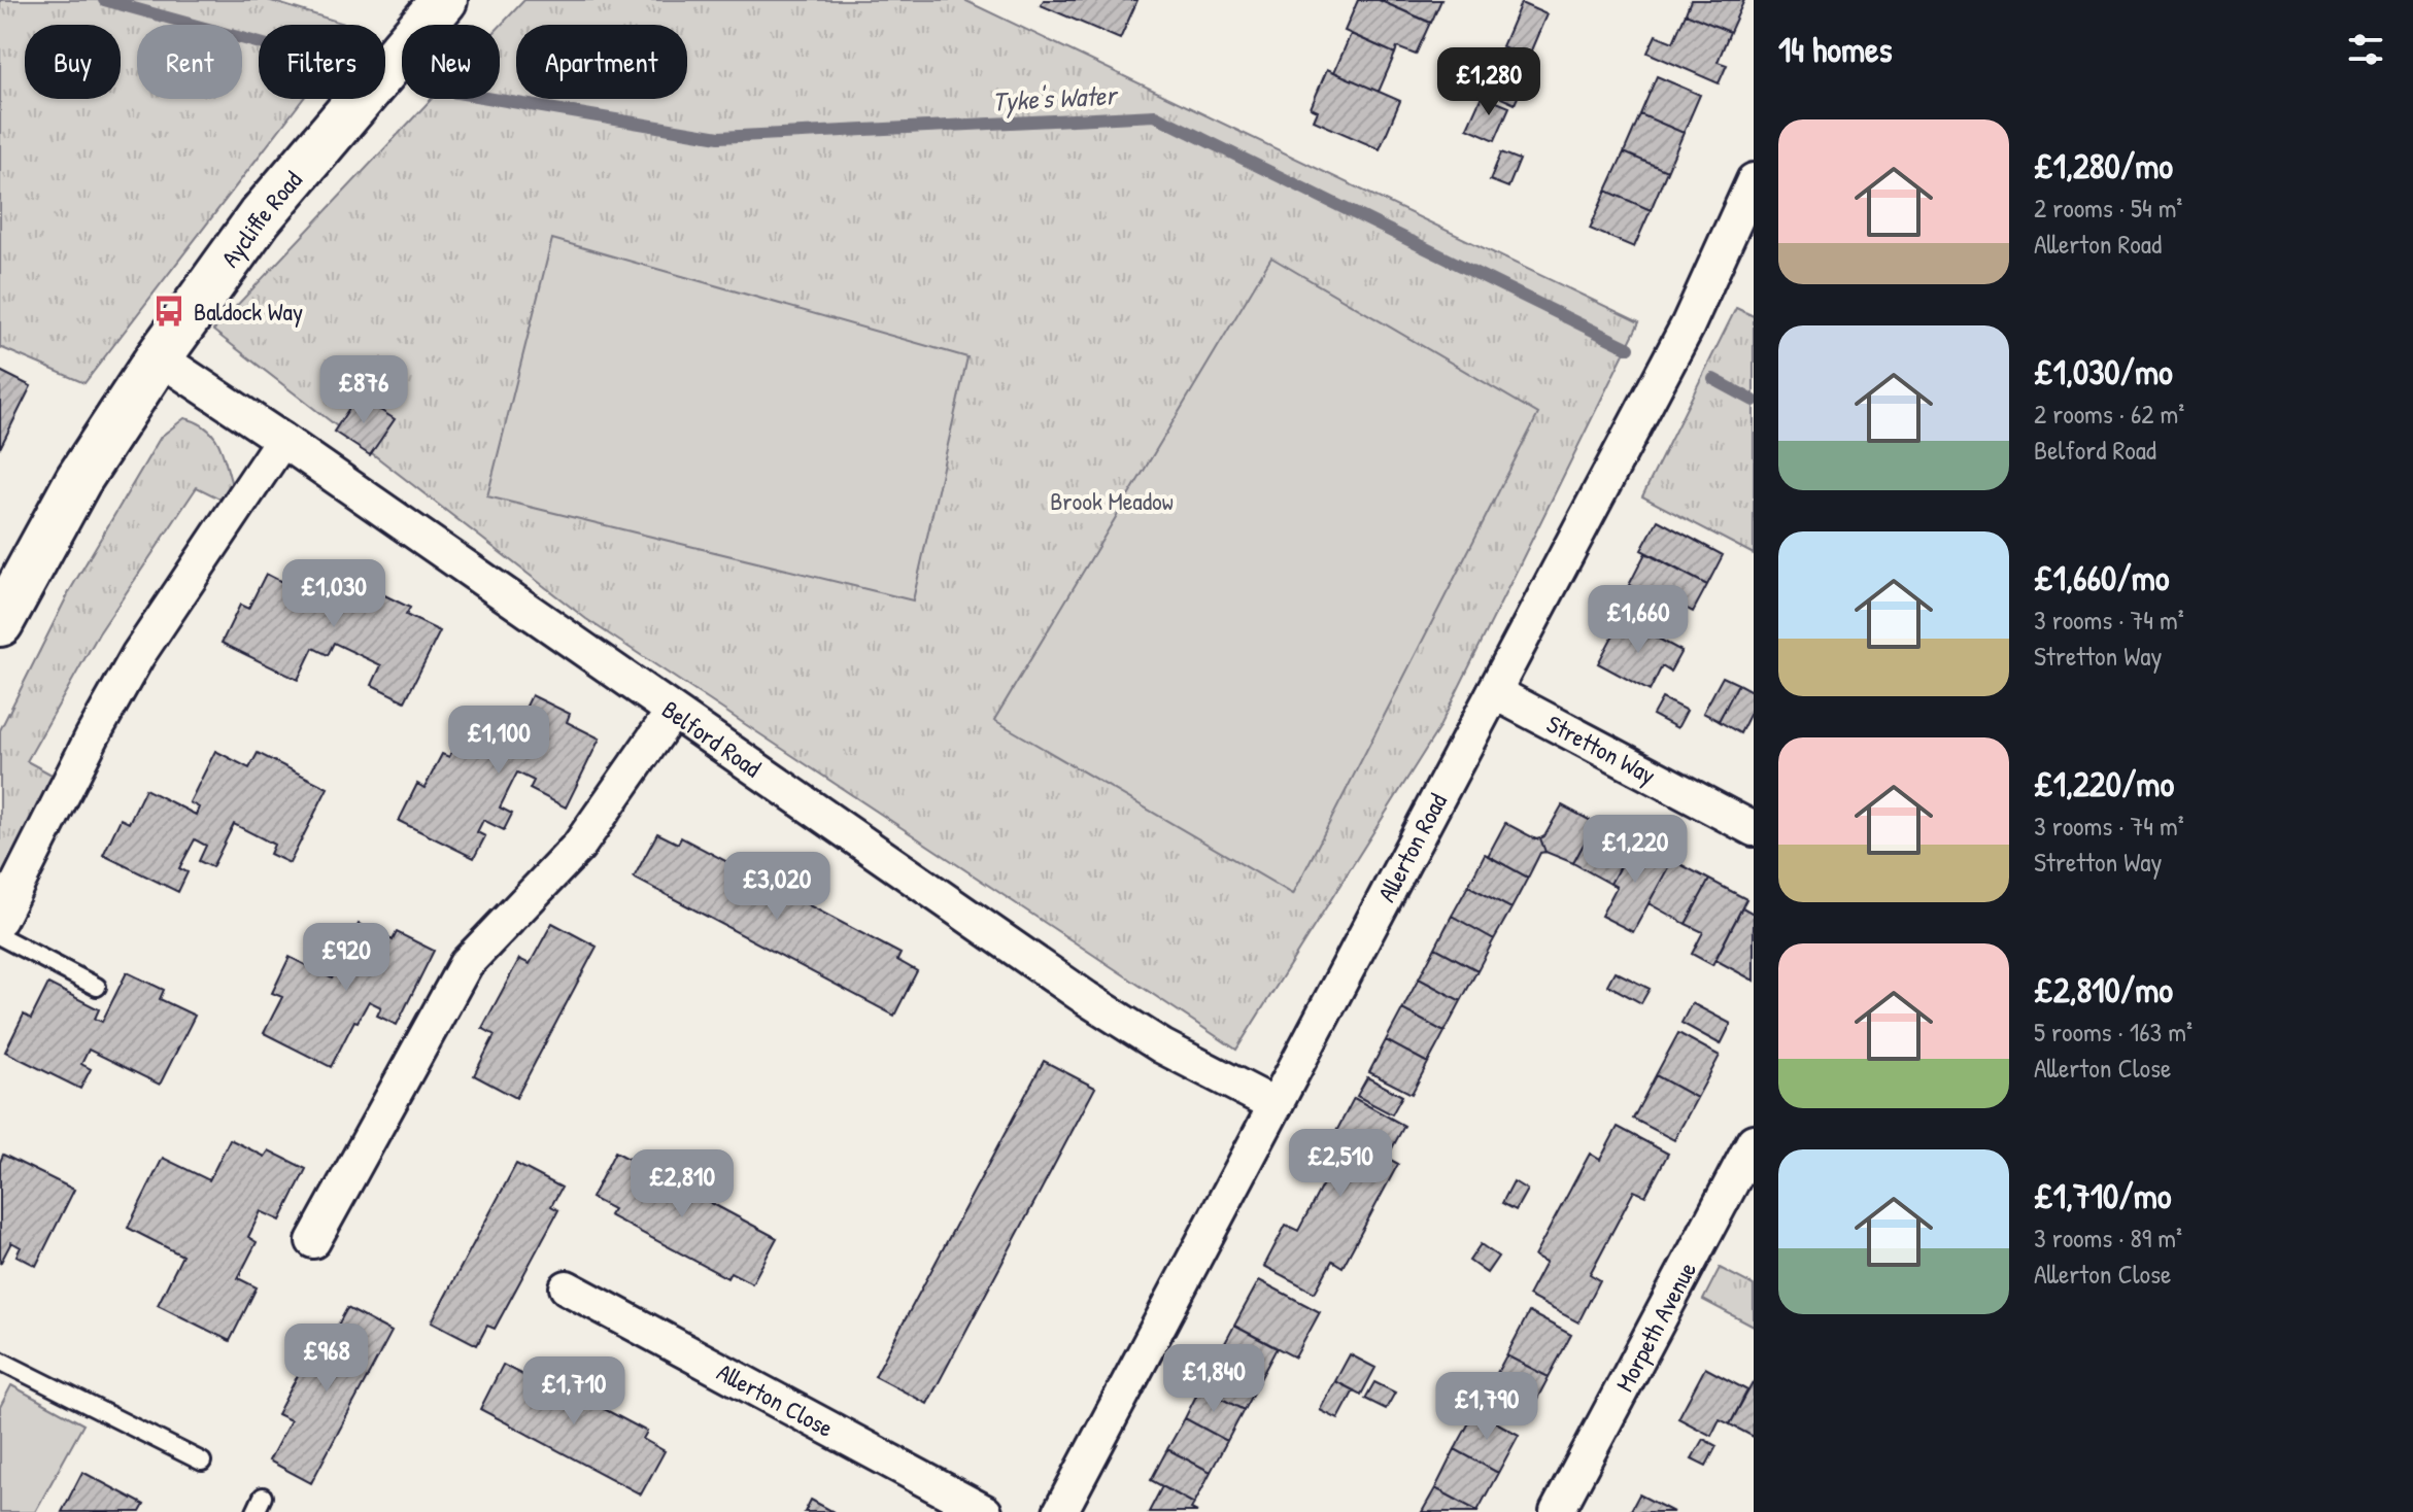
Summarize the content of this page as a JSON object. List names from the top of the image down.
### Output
{
  "streets": {
    "street": [
      "Aycliffe Road",
      "Belford Road",
      "Stretton Way",
      "Allerton Road",
      "Morpeth Avenue",
      "Allerton Close"
    ]
  },
  "crossings": [
    ["Aycliffe Road", "Belford Road"],
    ["Belford Road", "Allerton Road"],
    ["Stretton Way", "Allerton Road"]
  ],
  "water": ["Tyke's Water"],
  "parks": ["Brook Meadow"],
  "places": {
    "bus stop": ["Baldock Way"]
  },
  "page": {
    "heading": "14 homes",
    "chip": [
      "Buy",
      "Rent",
      "Filters",
      "New",
      "Apartment"
    ],
    "price": [
      "£1,280",
      "£876",
      "£1,030",
      "£1,660",
      "£1,100",
      "£1,220",
      "£3,020",
      "£920",
      "£2,510",
      "£2,810",
      "£968",
      "£1,840",
      "£1,710",
      "£1,790"
    ],
    "list": [
      {
        "name": "£1,280/mo",
        "note": "2 rooms · 54 m² · Allerton Road"
      },
      {
        "name": "£1,030/mo",
        "note": "2 rooms · 62 m² · Belford Road"
      },
      {
        "name": "£1,660/mo",
        "note": "3 rooms · 74 m² · Stretton Way"
      },
      {
        "name": "£1,220/mo",
        "note": "3 rooms · 74 m² · Stretton Way"
      },
      {
        "name": "£2,810/mo",
        "note": "5 rooms · 163 m² · Allerton Close"
      },
      {
        "name": "£1,710/mo",
        "note": "3 rooms · 89 m² · Allerton Close"
      }
    ]
  }
}
